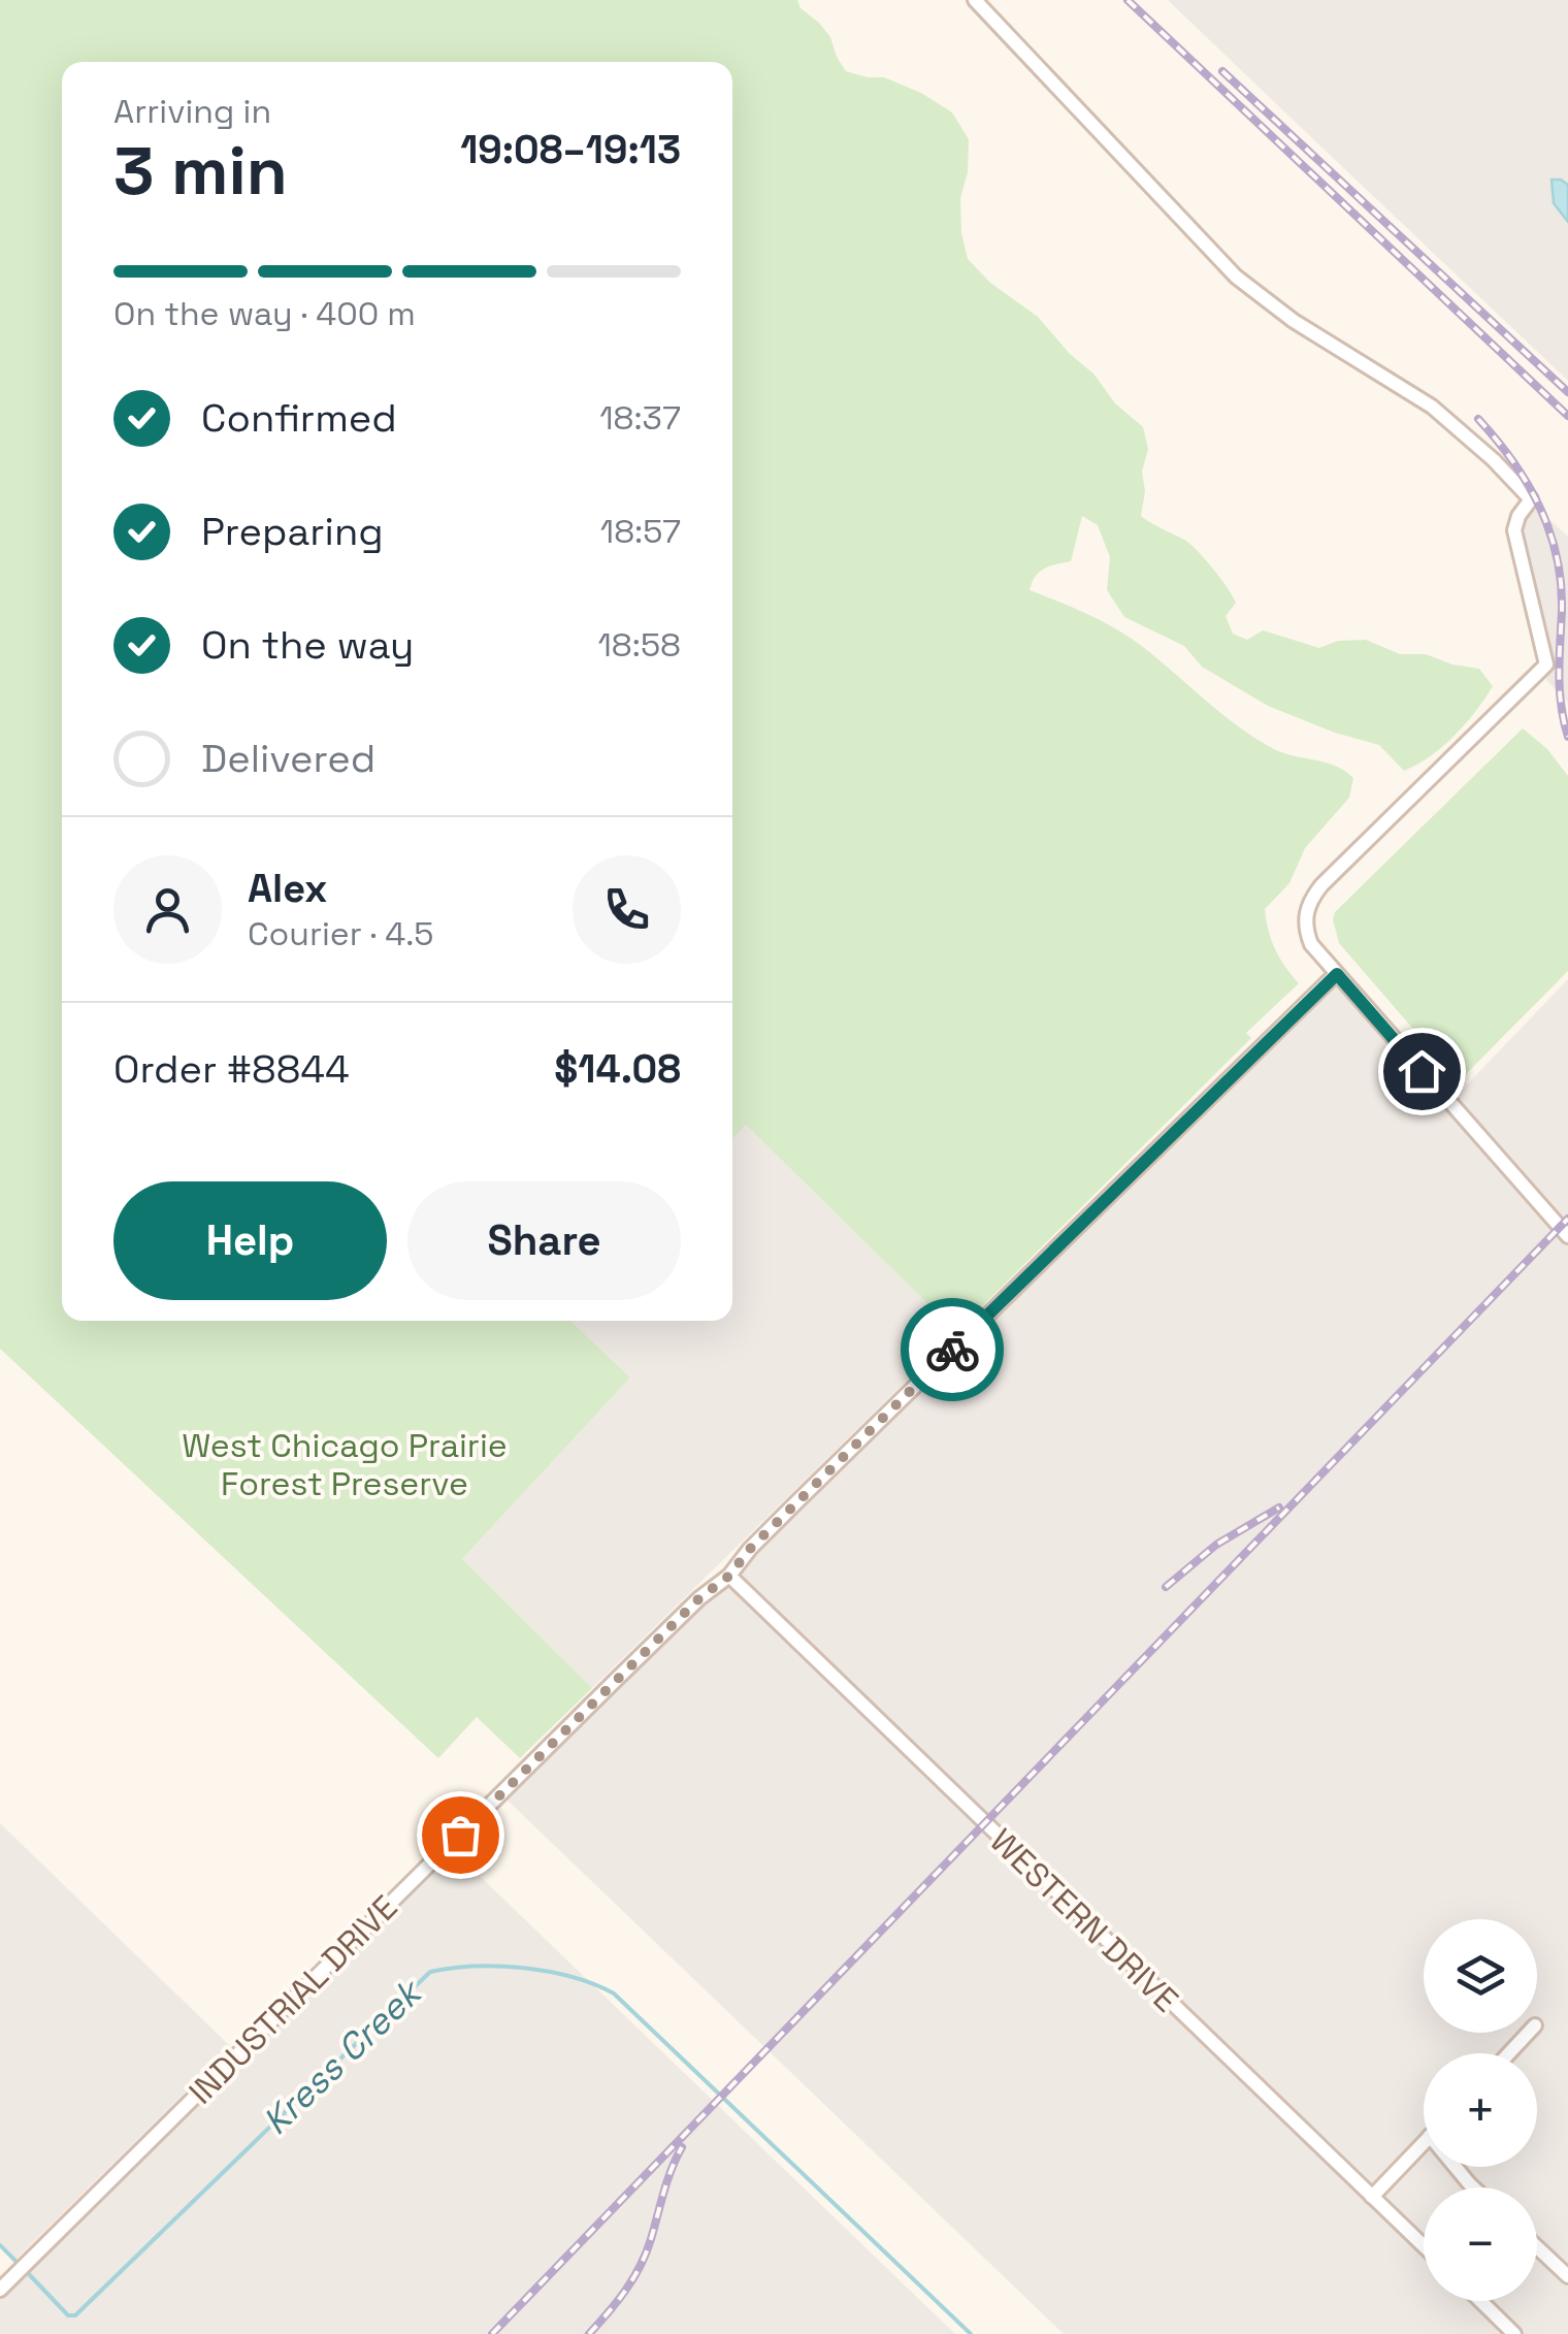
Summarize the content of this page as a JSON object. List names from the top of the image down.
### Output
{
  "streets": {
    "street": ["WESTERN DRIVE", "INDUSTRIAL DRIVE"]
  },
  "crossings": [
    ["WESTERN DRIVE", "INDUSTRIAL DRIVE"]
  ],
  "water": ["Kress Creek"],
  "parks": ["West Chicago Prairie Forest Preserve"],
  "page": {
    "heading": ["3 min", "Arriving in", "19:08–19:13"],
    "panel": [
      "Alex",
      "Courier · 4.5",
      "Order #8844",
      "$14.08"
    ],
    "bar": "On the way · 400 m",
    "list": [
      ["Confirmed", "18:37"],
      ["Preparing", "18:57"],
      ["On the way", "18:58"],
      "Delivered"
    ],
    "buttons": ["Help", "Share"],
    "map_buttons": ["+", "−"]
  }
}
